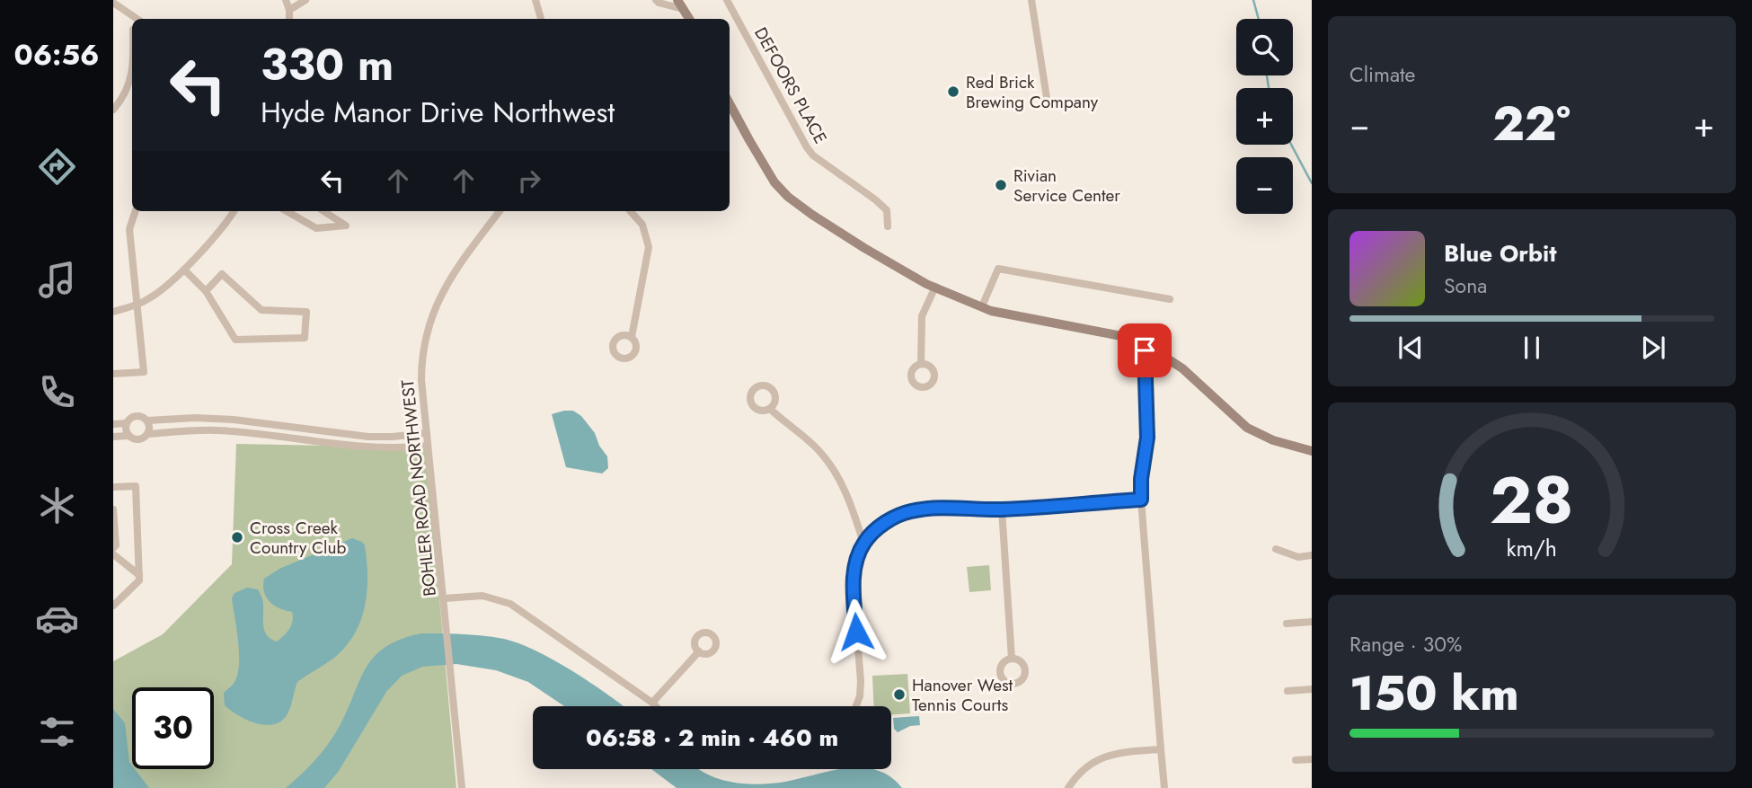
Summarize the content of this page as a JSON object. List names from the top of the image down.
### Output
{
  "streets": {
    "street": ["DEFOORS PLACE", "BOHLER ROAD NORTHWEST"]
  },
  "places": [
    "Red Brick Brewing Company",
    "Rivian Service Center",
    "Cross Creek Country Club",
    "Hanover West Tennis Courts"
  ],
  "page": {
    "tabs": "06:56",
    "tile": [
      "Climate",
      ["Range · 30%", "150 km"]
    ],
    "map_buttons": ["+", "−"],
    "turn": ["330 m", "Hyde Manor Drive Northwest"],
    "heat": ["−", "22°", "+"],
    "song": ["Blue Orbit", "Sona"],
    "limit": "30",
    "trip": "06:58 · 2 min · 460 m",
    "gauge": ["28", "km/h"]
  }
}
